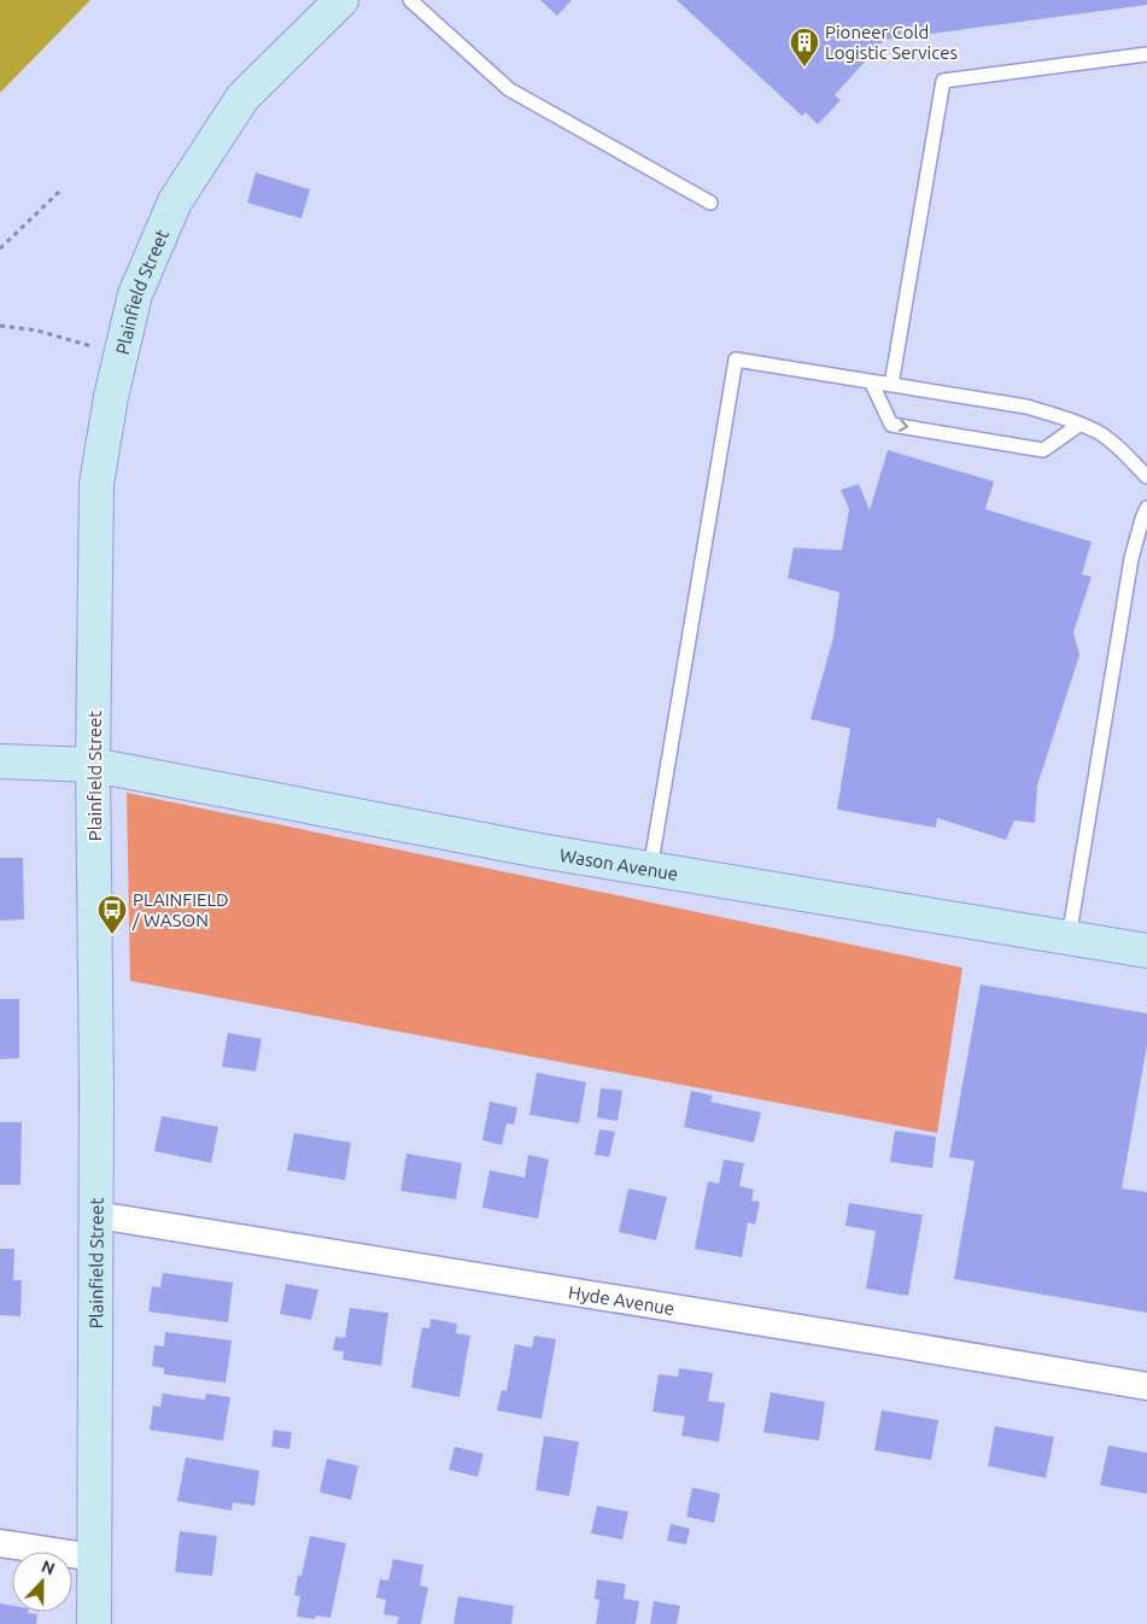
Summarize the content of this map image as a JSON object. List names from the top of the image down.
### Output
{
  "streets": {
    "street": ["Plainfield Street", "Wason Avenue", "Hyde Avenue"]
  },
  "crossings": [
    ["Plainfield Street", "Wason Avenue"],
    ["Plainfield Street", "Hyde Avenue"]
  ],
  "places": {
    "building": ["Pioneer Cold Logistic Services"],
    "bus stop": ["PLAINFIELD / WASON"]
  },
  "north": "top"
}
